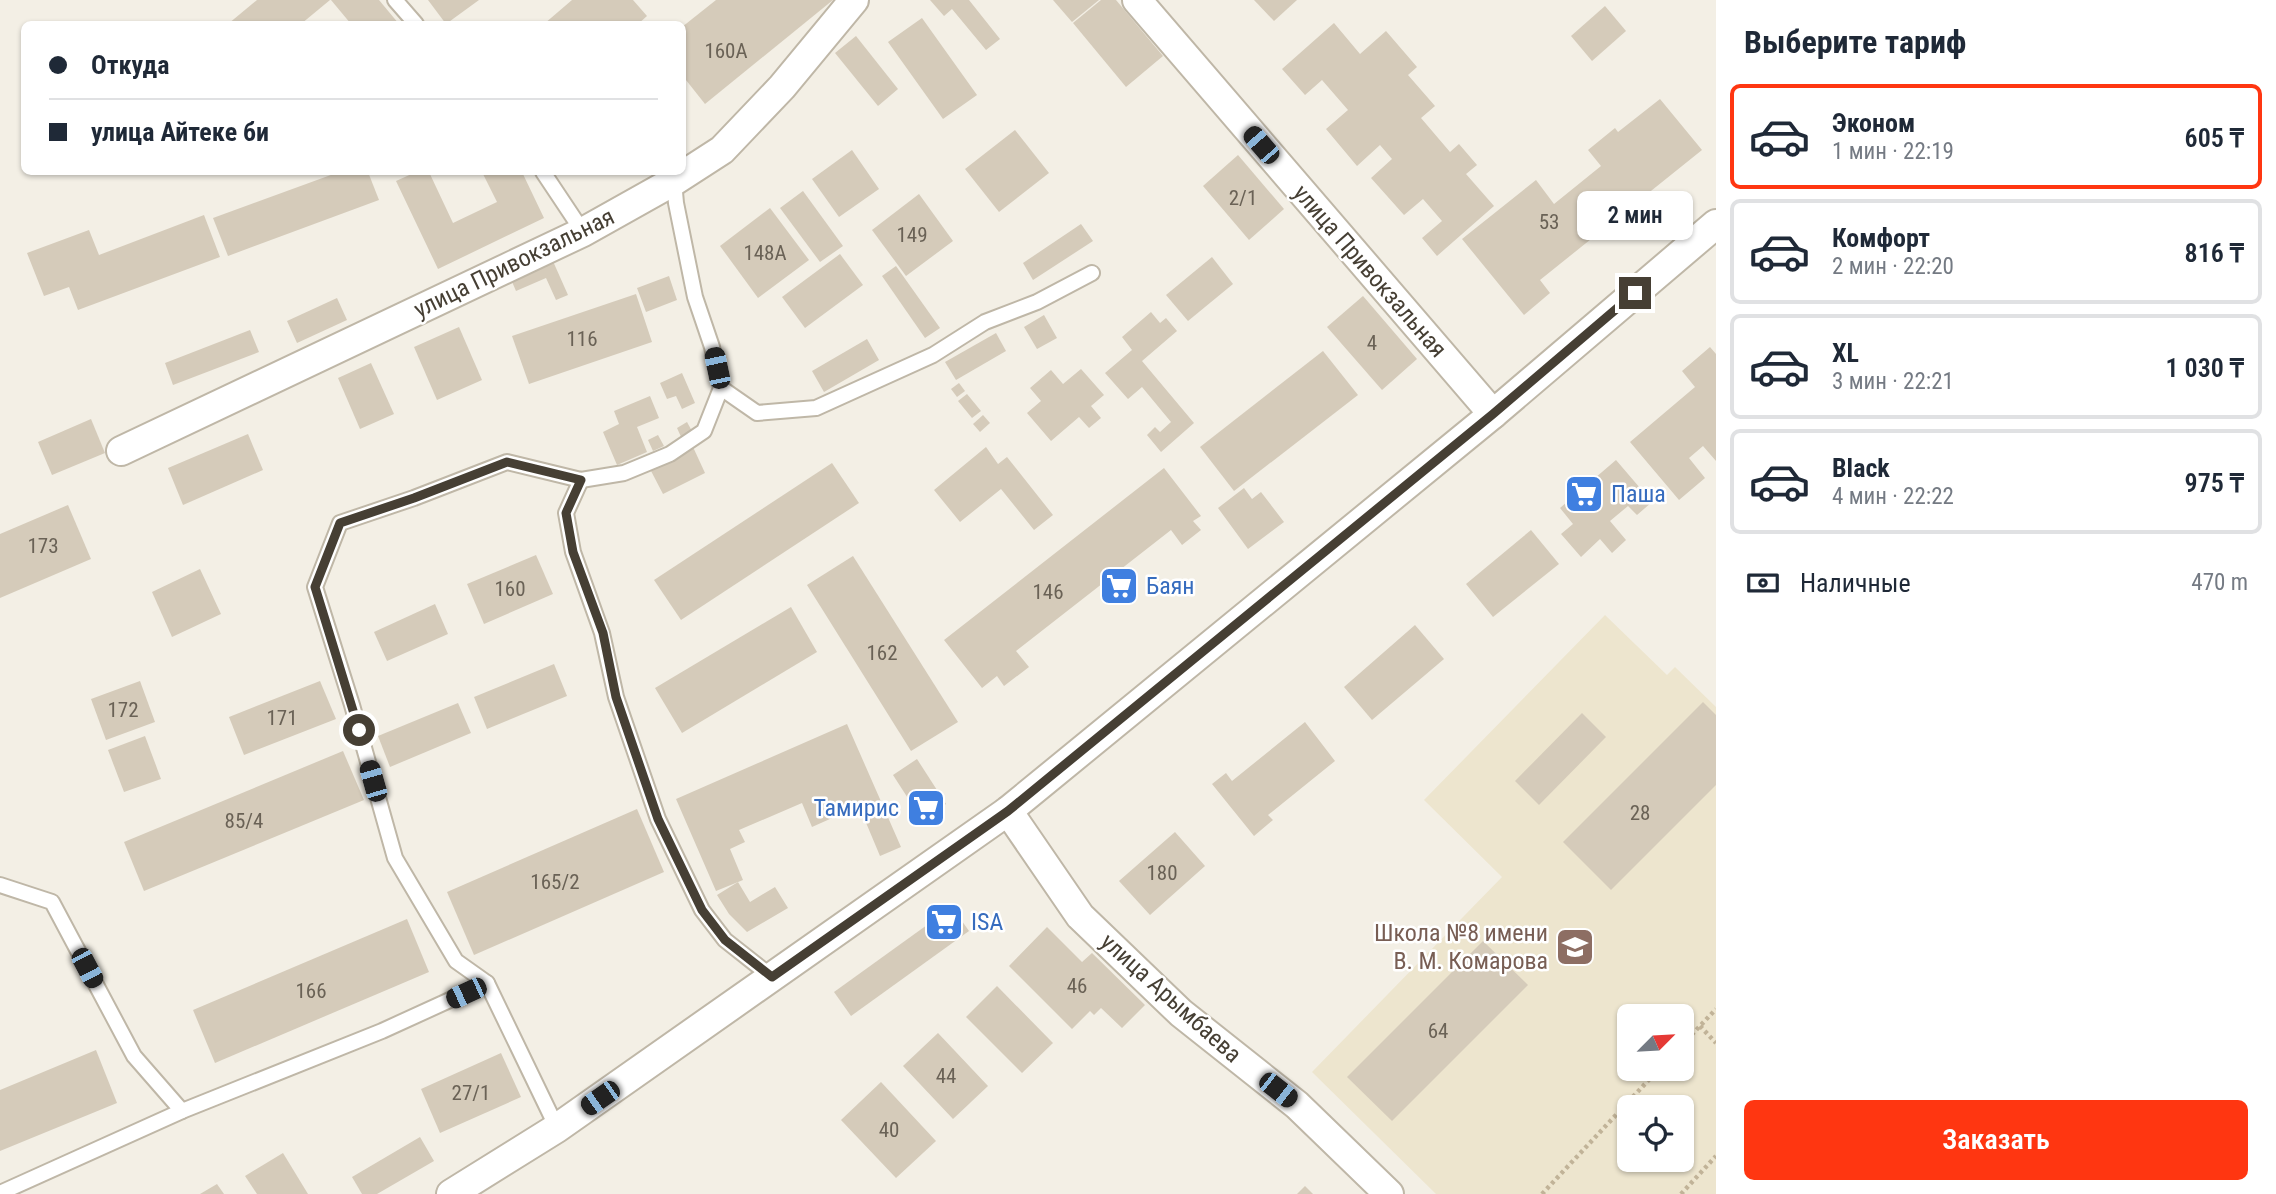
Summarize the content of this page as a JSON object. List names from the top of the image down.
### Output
{
  "streets": {
    "street": ["улица Привокзальная", "улица Арымбаева"]
  },
  "places": {
    "supermarket": [
      "Паша",
      "Баян",
      "Тамирис",
      "ISA"
    ],
    "school or university": ["Школа №8 имени В. М. Комарова"]
  },
  "house_numbers": [
    "160А",
    "2/1",
    "53",
    "149",
    "148А",
    "116",
    "4",
    "173",
    "160",
    "146",
    "162",
    "172",
    "171",
    "28",
    "85/4",
    "180",
    "165/2",
    "46",
    "166",
    "64",
    "44",
    "27/1",
    "40"
  ],
  "north": "top right",
  "page": {
    "heading": "Выберите тариф",
    "banner": ["Откуда", "улица Айтеке би"],
    "list": [
      {
        "name": "Эконом",
        "note": "1 мин · 22:19",
        "value": "605 ₸"
      },
      {
        "name": "Комфорт",
        "note": "2 мин · 22:20",
        "value": "816 ₸"
      },
      {
        "name": "XL",
        "note": "3 мин · 22:21",
        "value": "1 030 ₸"
      },
      {
        "name": "Black",
        "note": "4 мин · 22:22",
        "value": "975 ₸"
      }
    ],
    "bubble": "2 мин",
    "pay": ["Наличные", "470 m"],
    "buttons": "Заказать"
  }
}
